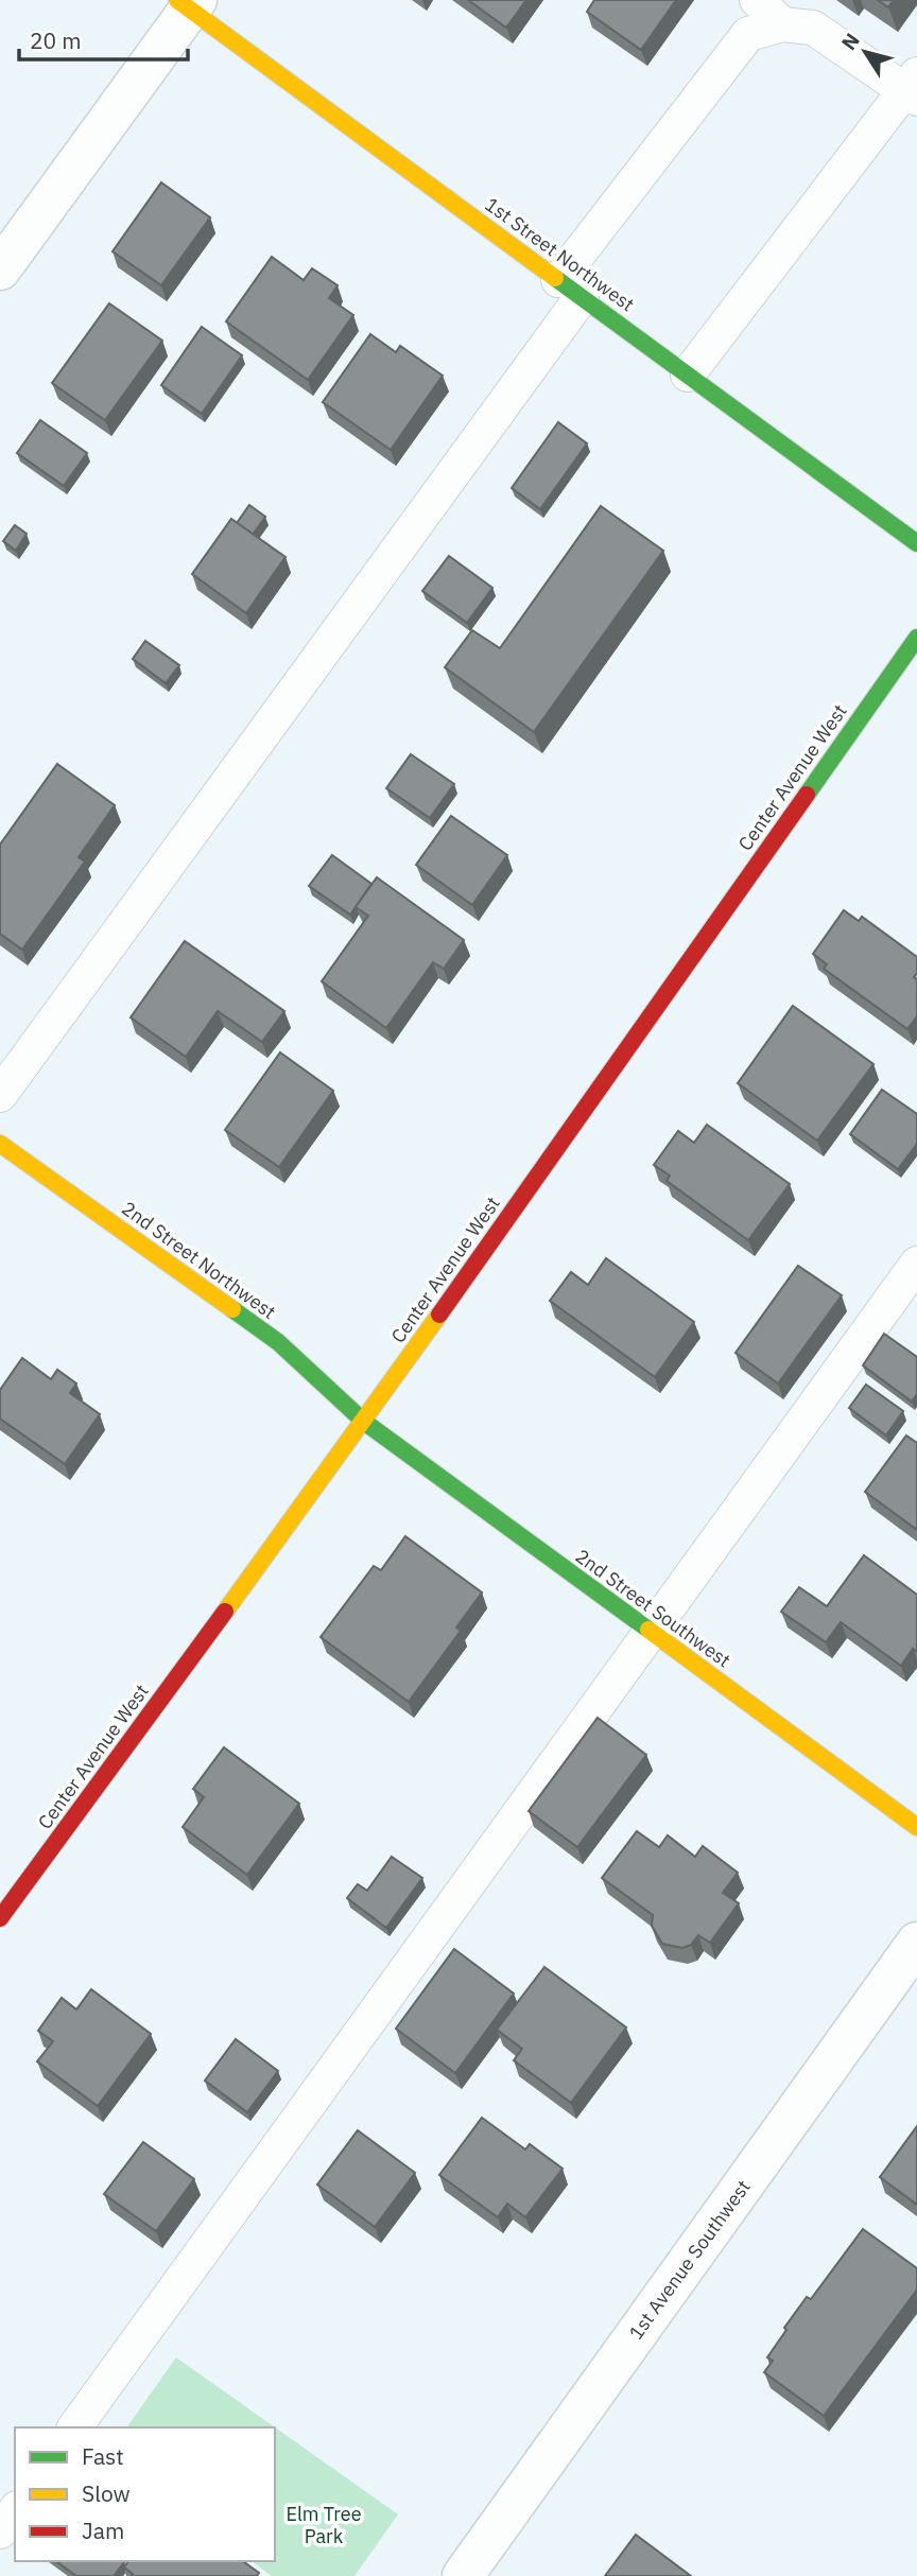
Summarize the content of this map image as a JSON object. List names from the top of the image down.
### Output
{
  "streets": {
    "street": [
      "1st Street Northwest",
      "Center Avenue West",
      "2nd Street Northwest",
      "2nd Street Southwest",
      "1st Avenue Southwest"
    ]
  },
  "crossings": [
    ["Center Avenue West", "2nd Street Northwest"],
    ["Center Avenue West", "2nd Street Southwest"],
    ["2nd Street Northwest", "2nd Street Southwest"]
  ],
  "parks": ["Elm Tree Park"],
  "legend": ["Fast", "Slow", "Jam"],
  "scale_bar": "20 m",
  "north": "top left"
}
